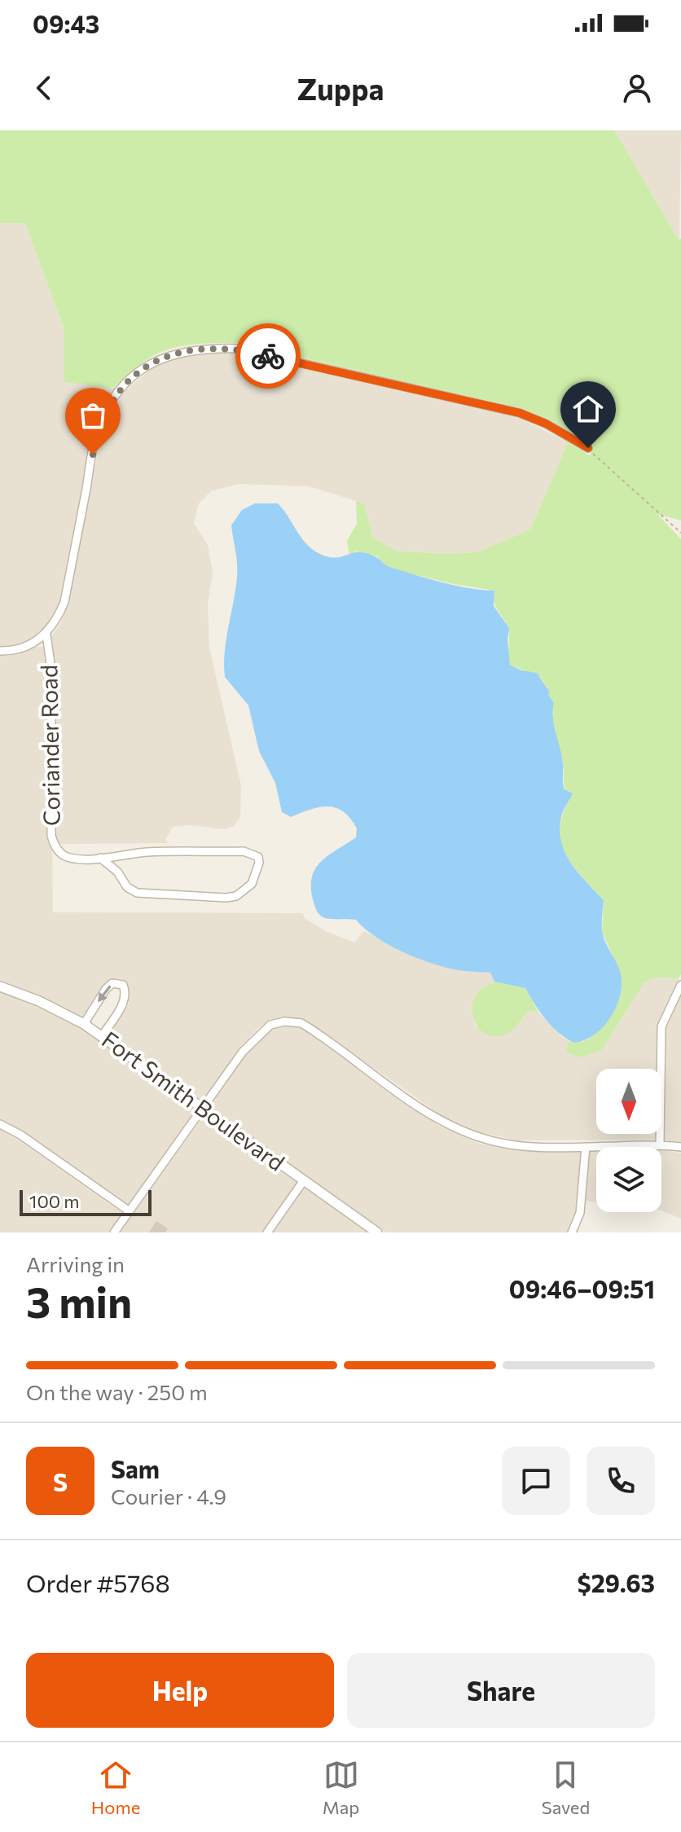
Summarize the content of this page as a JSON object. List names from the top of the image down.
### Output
{
  "streets": {
    "street": ["Coriander Road", "Fort Smith Boulevard"]
  },
  "scale_bar": "100 m",
  "north": "bottom",
  "page": {
    "status": "09:43",
    "header": "Zuppa",
    "scale": "100 m",
    "heading": ["3 min", "Arriving in", "09:46–09:51"],
    "panel": [
      "Sam",
      "Courier · 4.9",
      "Order #5768",
      "$29.63"
    ],
    "bar": "On the way · 250 m",
    "round": "S",
    "buttons": ["Help", "Share"],
    "tabs": ["Home", "Map", "Saved"]
  }
}
